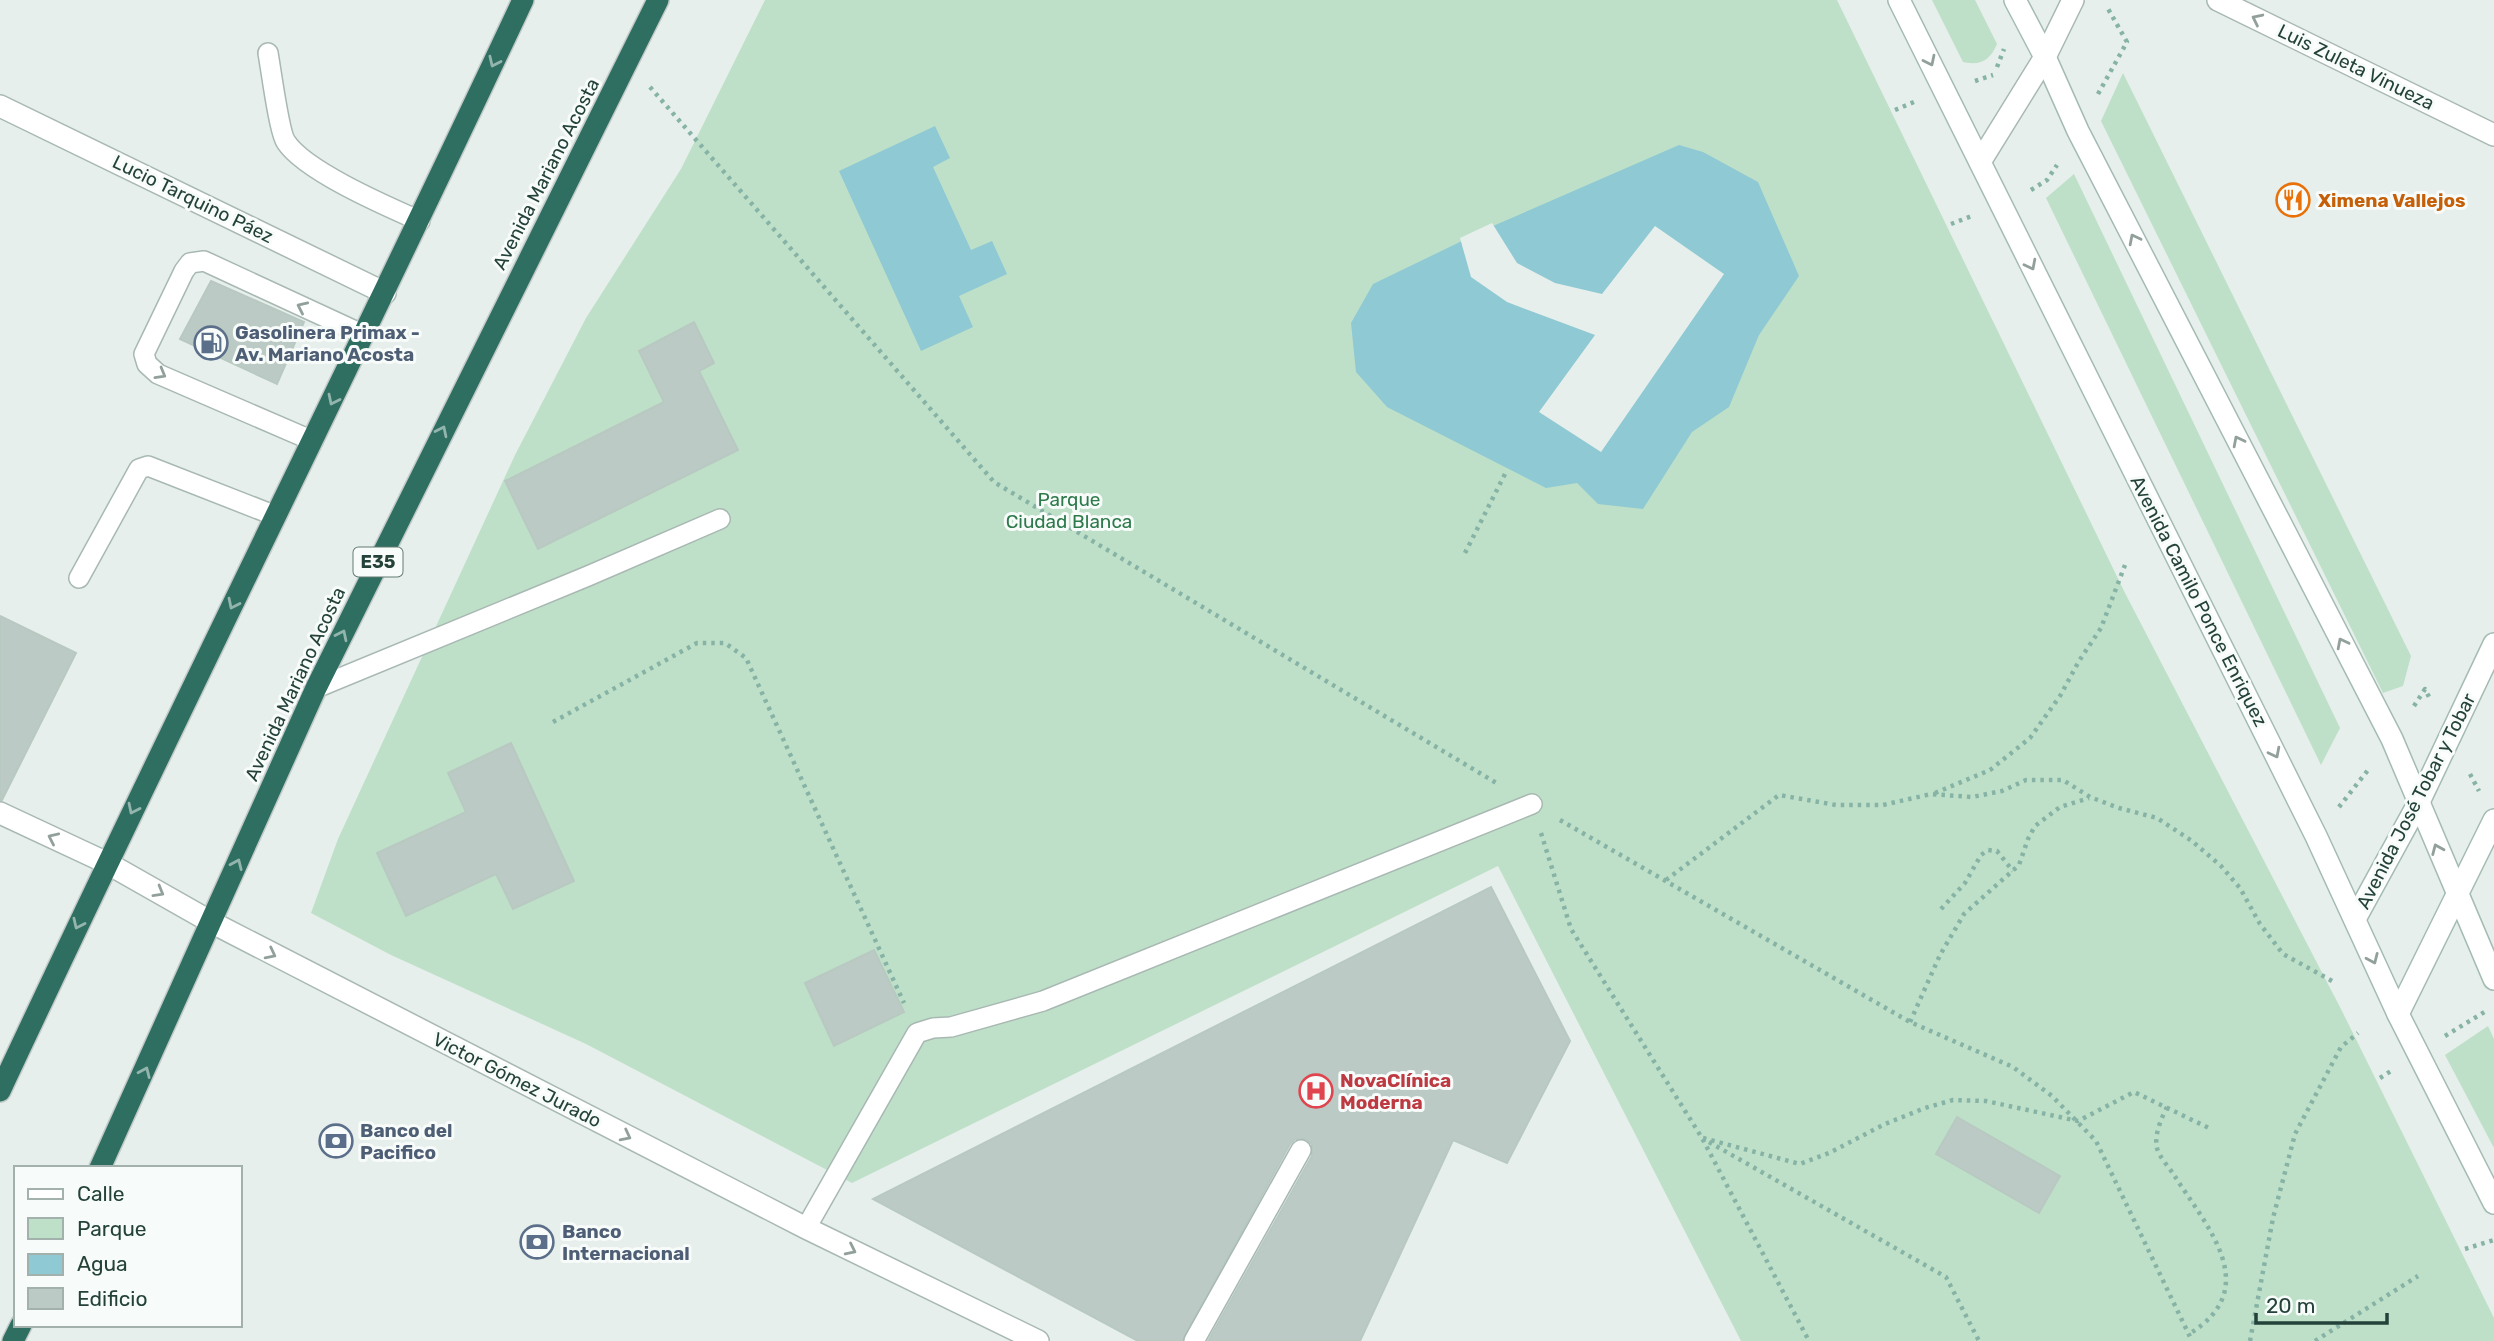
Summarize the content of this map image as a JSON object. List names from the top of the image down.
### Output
{
  "streets": {
    "highway": ["Avenida Mariano Acosta", "E35"],
    "street": [
      "Luis Zuleta Vinueza",
      "Lucio Tarquino Páez",
      "Avenida Camilo Ponce Enriquez",
      "Avenida José Tobar y Tobar",
      "Victor Gómez Jurado"
    ]
  },
  "crossings": [
    ["Avenida Mariano Acosta", "Victor Gómez Jurado"],
    ["Avenida Camilo Ponce Enriquez", "Avenida José Tobar y Tobar"]
  ],
  "one_way": ["Luis Zuleta Vinueza"],
  "parks": ["Parque Ciudad Blanca"],
  "places": {
    "restaurant": ["Ximena Vallejos"],
    "fuel station": ["Gasolinera Primax - Av. Mariano Acosta"],
    "hospital": ["NovaClínica Moderna"],
    "bank": ["Banco del Pacifico", "Banco Internacional"]
  },
  "legend": [
    "Calle",
    "Parque",
    "Agua",
    "Edificio"
  ],
  "scale_bar": "20 m"
}
